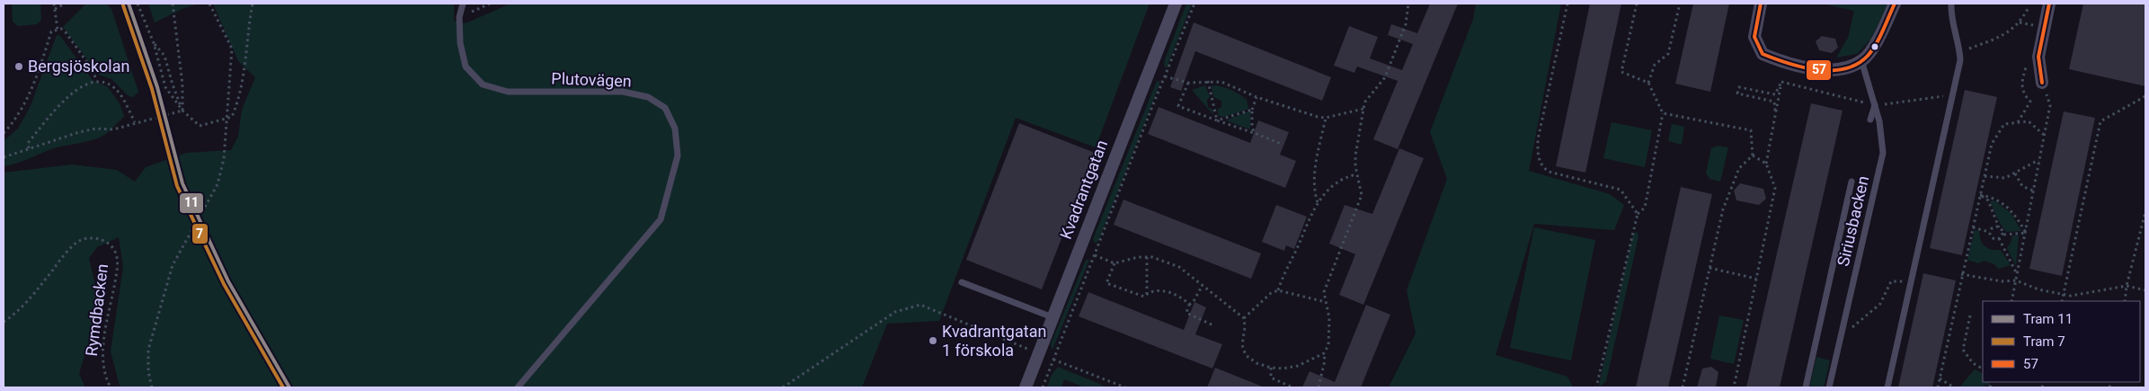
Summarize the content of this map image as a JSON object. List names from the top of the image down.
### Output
{
  "streets": {
    "street": ["Kvadrantgatan"],
    "lane": ["Plutovägen", "Siriusbacken"],
    "path": ["Rymdbacken"]
  },
  "places": ["Bergsjöskolan", "Kvadrantgatan 1 förskola"],
  "lines": ["tram line 11", "transit line 57", "tram line 7"],
  "legend": ["Tram 11", "Tram 7", "57"]
}
